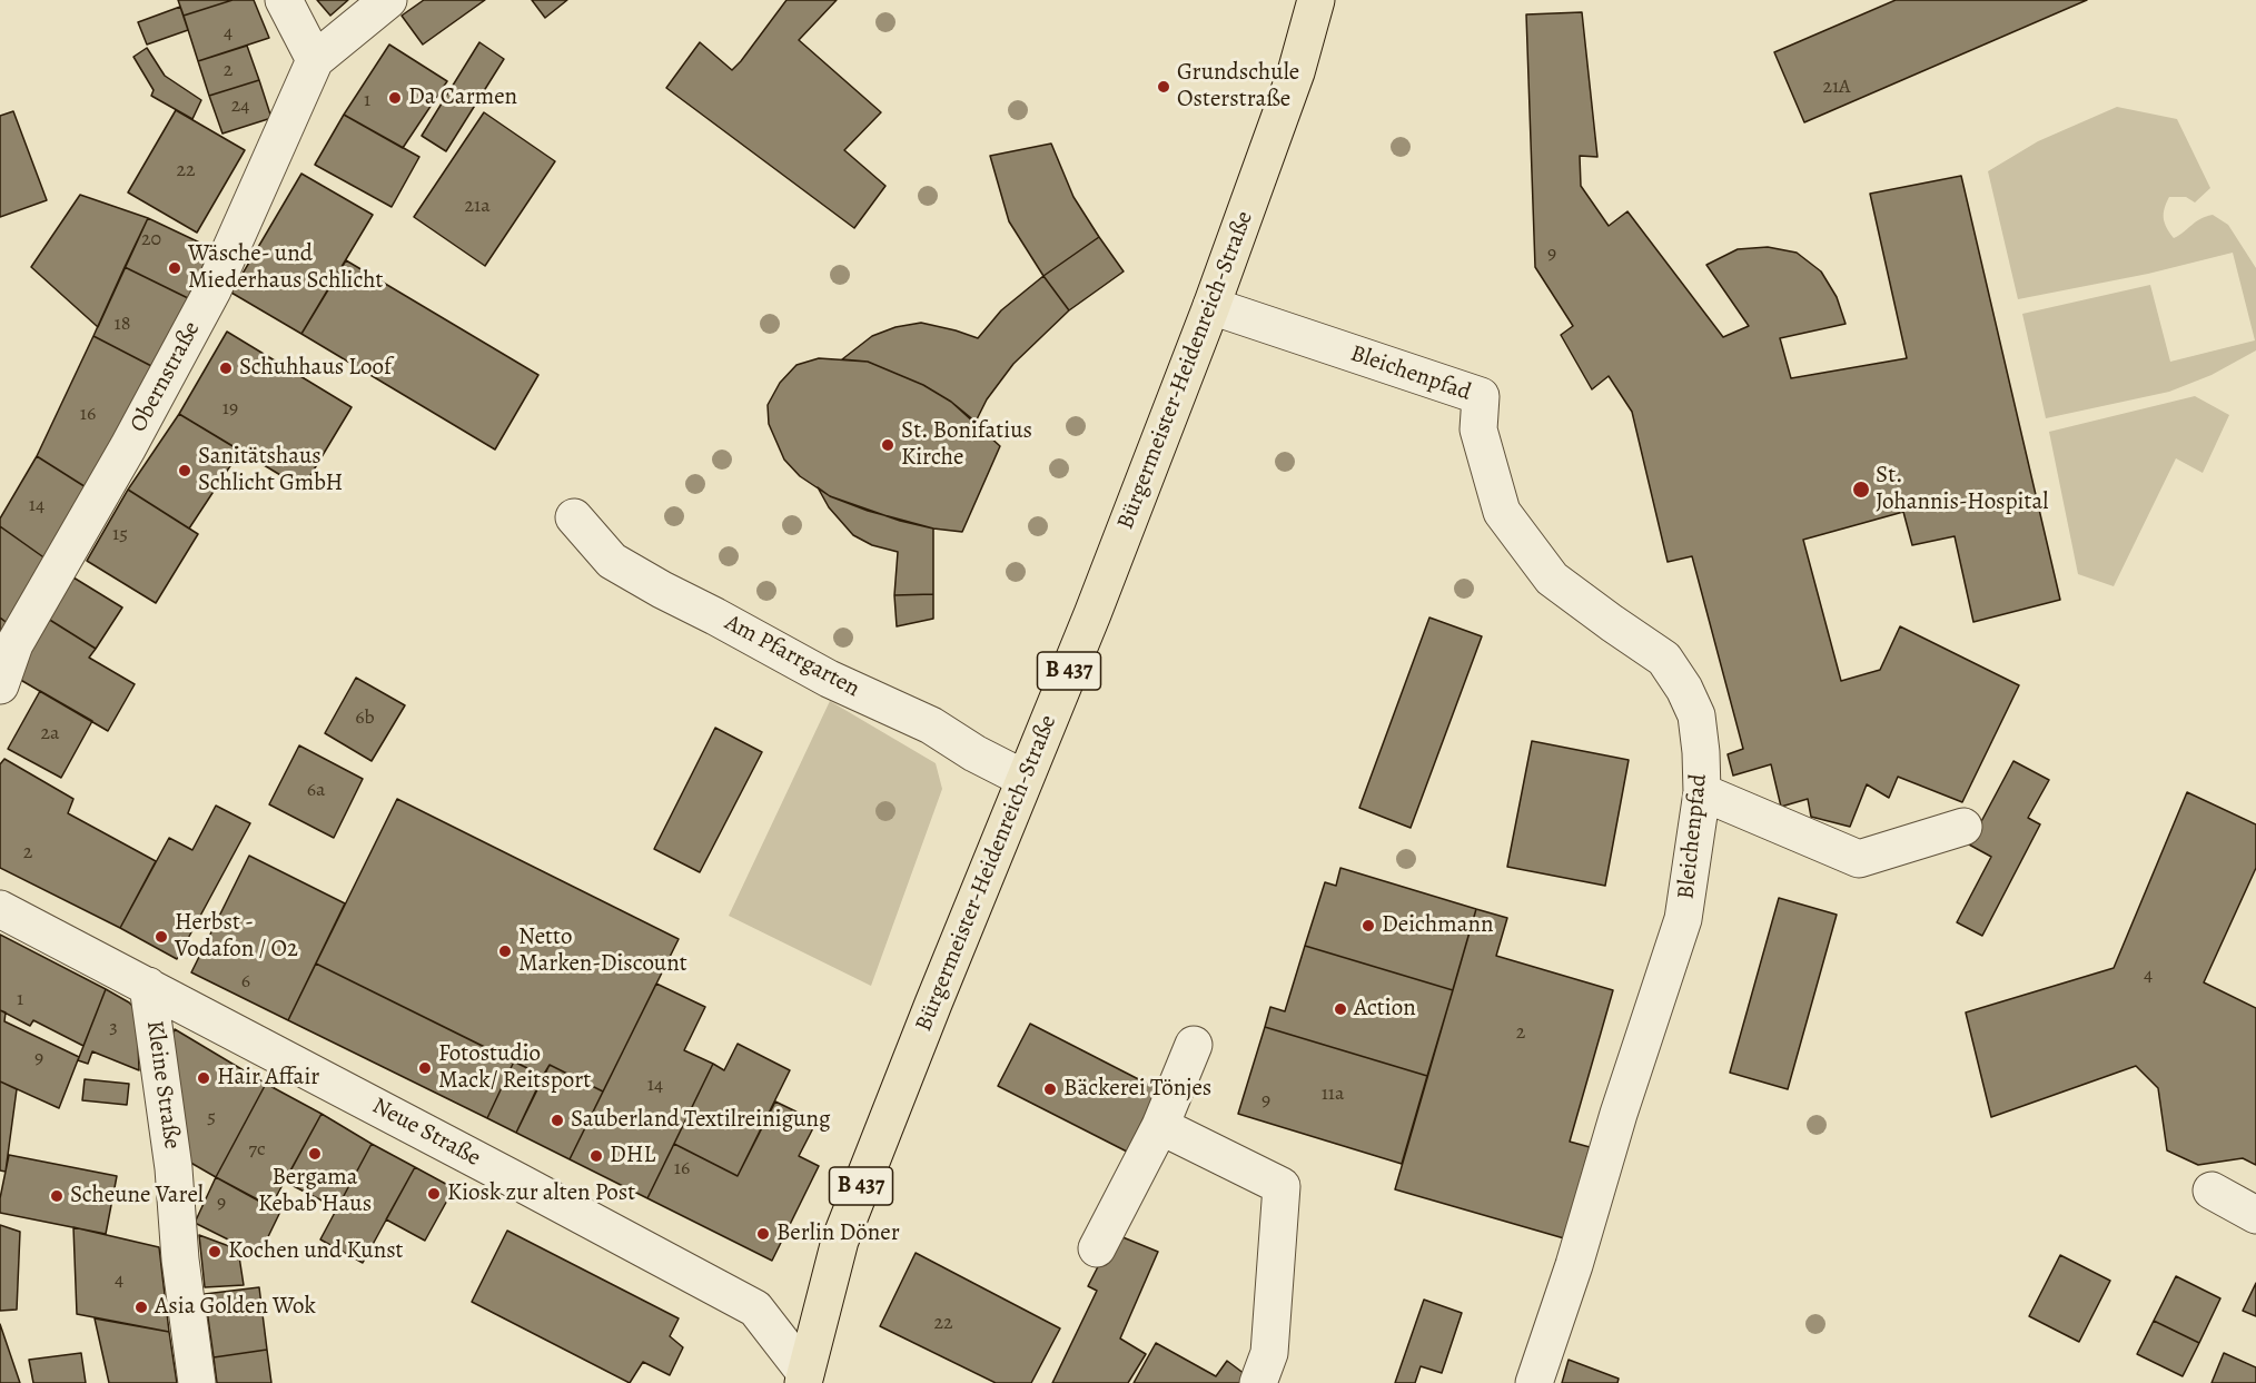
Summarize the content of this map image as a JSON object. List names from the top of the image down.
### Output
{
  "streets": {
    "main road": ["Bürgermeister-Heidenreich-Straße", "B 437"],
    "street": [
      "Bleichenpfad",
      "Obernstraße",
      "Am Pfarrgarten",
      "Kleine Straße",
      "Neue Straße"
    ]
  },
  "crossings": [
    ["Bürgermeister-Heidenreich-Straße", "Bleichenpfad"],
    ["Bürgermeister-Heidenreich-Straße", "Am Pfarrgarten"],
    ["Bürgermeister-Heidenreich-Straße", "Neue Straße"],
    ["Kleine Straße", "Neue Straße"]
  ],
  "places": [
    "Grundschule Osterstraße",
    "Da Carmen",
    "Wäsche- und Miederhaus Schlicht",
    "Schuhhaus Loof",
    "St. Bonifatius Kirche",
    "Sanitätshaus Schlicht GmbH",
    "St. Johannis-Hospital",
    "Deichmann",
    "Herbst - Vodafon / O2",
    "Netto Marken-Discount",
    "Action",
    "Fotostudio Mack/ Reitsport",
    "Hair Affair",
    "Bäckerei Tönjes",
    "Sauberland Textilreinigung",
    "Bergama Kebab Haus",
    "DHL",
    "Kiosk zur alten Post",
    "Scheune Varel",
    "Berlin Döner",
    "Kochen und Kunst",
    "Asia Golden Wok"
  ],
  "house_numbers": [
    "4",
    "2",
    "21A",
    "1",
    "24",
    "22",
    "21a",
    "20",
    "9",
    "18",
    "19",
    "16",
    "14",
    "15",
    "6b",
    "2a",
    "6a",
    "2",
    "4",
    "6",
    "1",
    "3",
    "2",
    "9",
    "14",
    "11a",
    "9",
    "5",
    "7c",
    "16",
    "9",
    "4",
    "22"
  ]
}
